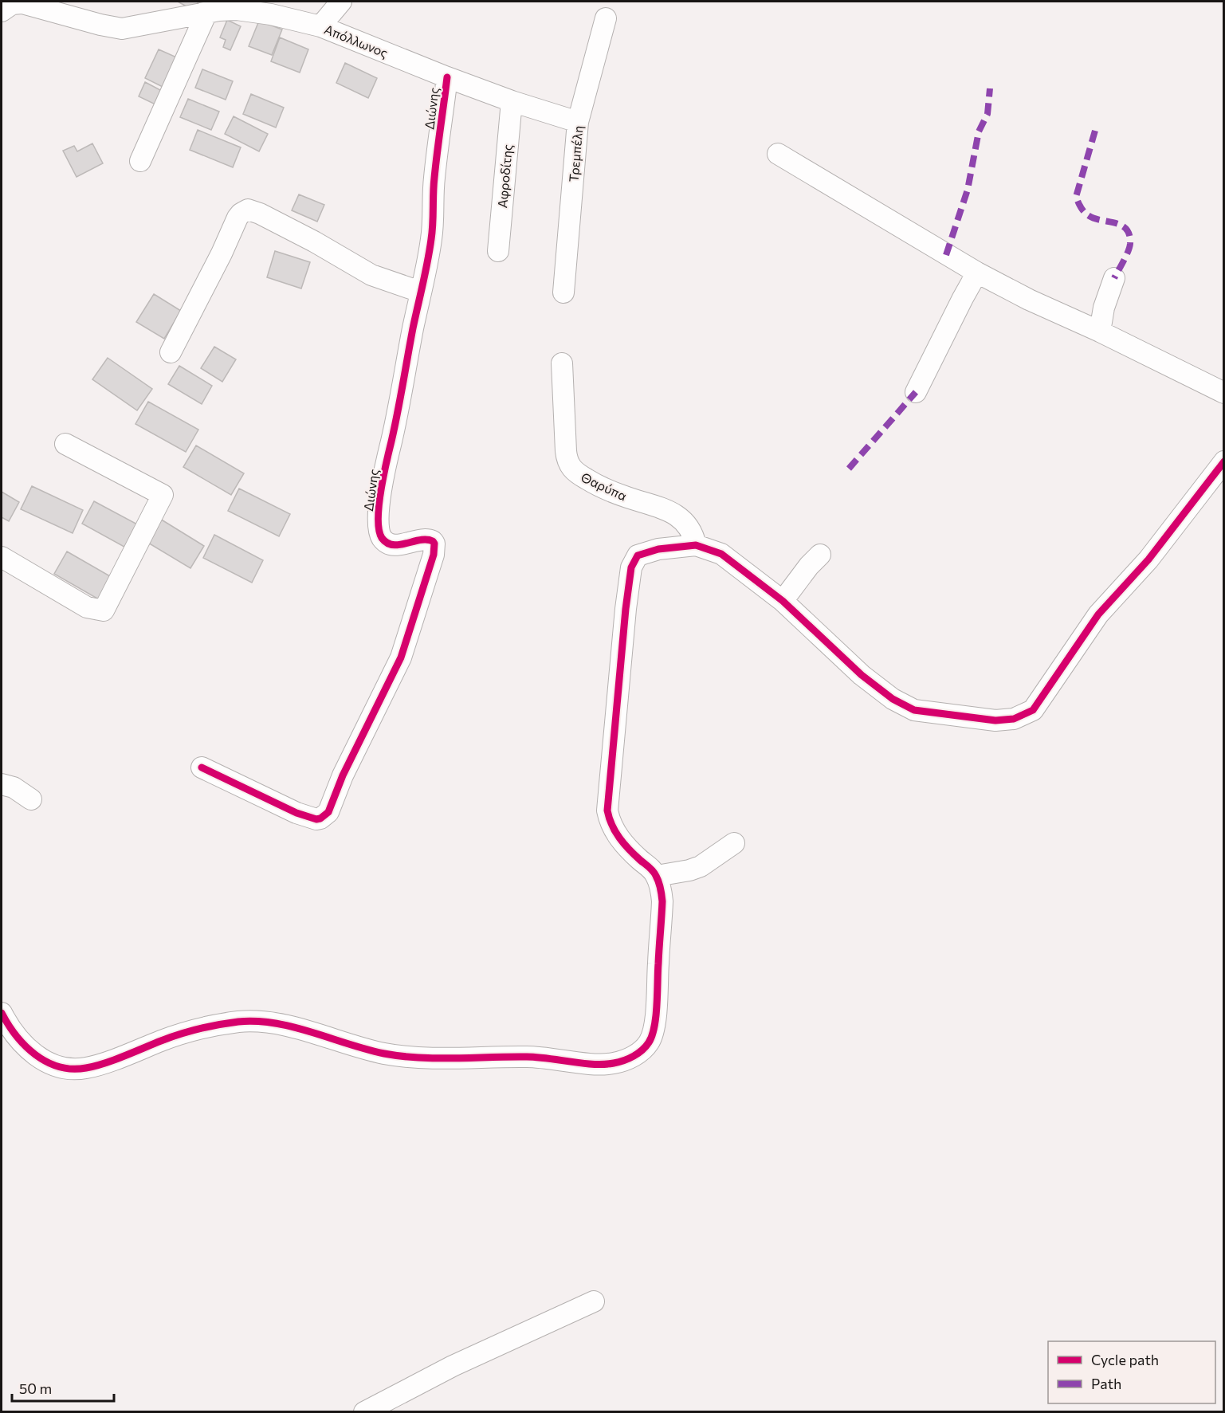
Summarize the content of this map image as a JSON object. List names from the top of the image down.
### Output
{
  "streets": {
    "street": [
      "Απόλλωνος",
      "Διώνης",
      "Τρεμπέλη",
      "Αφροδίτης",
      "Θαρύπα"
    ]
  },
  "crossings": [
    ["Απόλλωνος", "Διώνης"],
    ["Απόλλωνος", "Τρεμπέλη"],
    ["Απόλλωνος", "Αφροδίτης"]
  ],
  "legend": ["Cycle path", "Path"],
  "scale_bar": "50 m"
}
